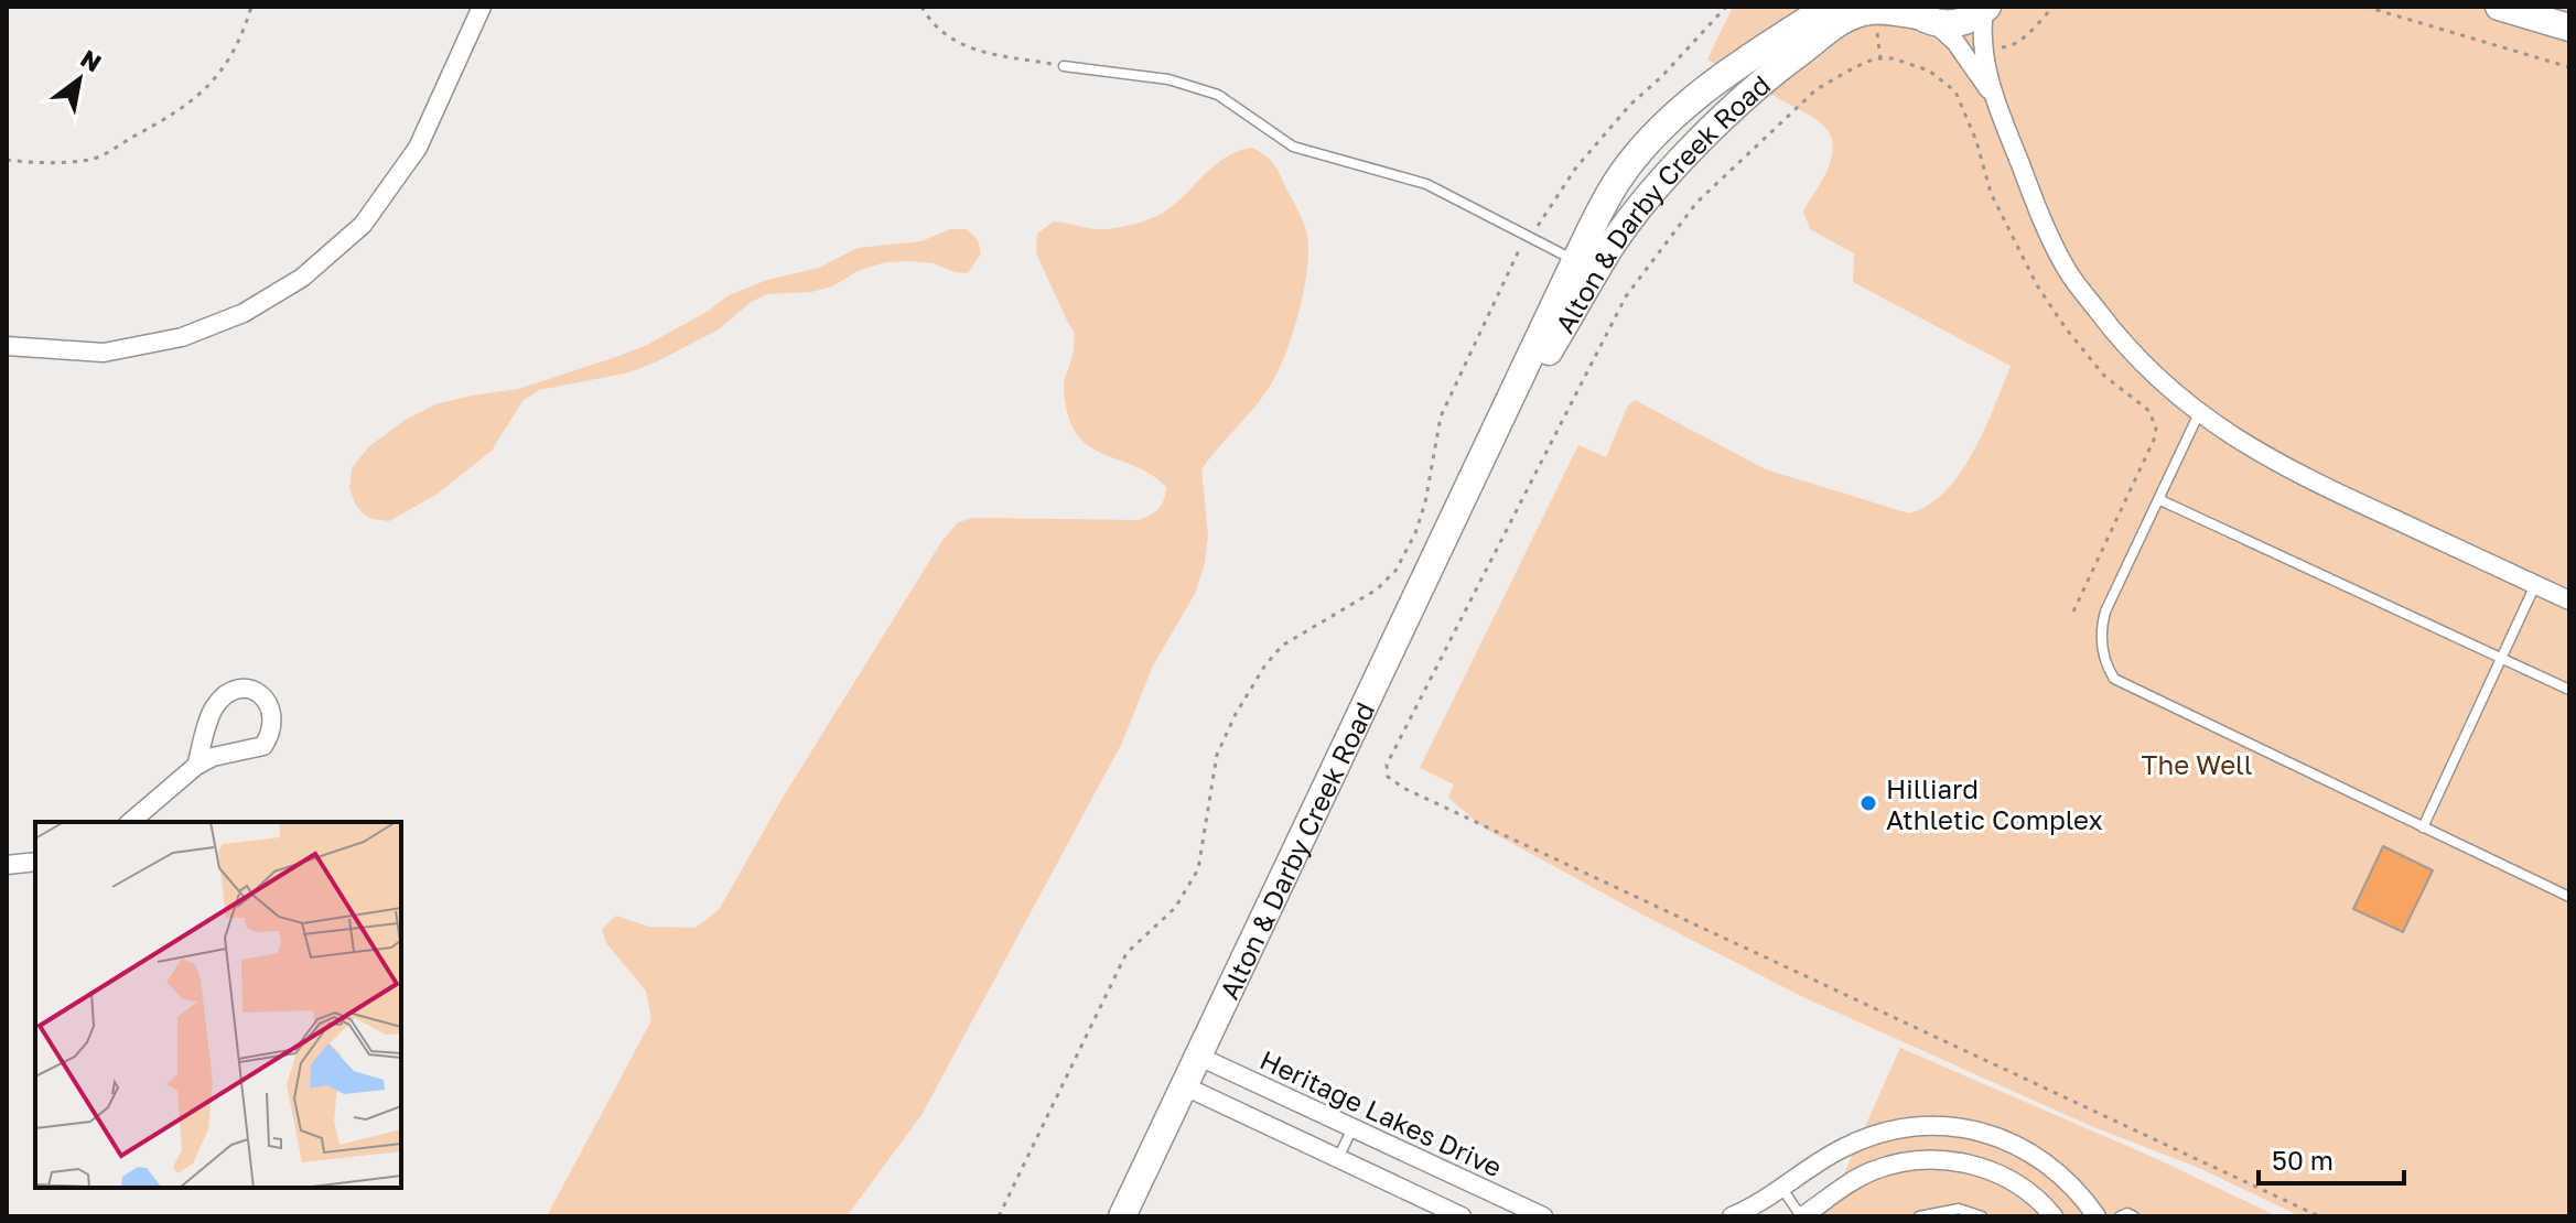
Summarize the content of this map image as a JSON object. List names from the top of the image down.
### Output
{
  "streets": {
    "main road": ["Alton & Darby Creek Road"],
    "street": ["Heritage Lakes Drive"]
  },
  "crossings": [
    ["Alton & Darby Creek Road", "Heritage Lakes Drive"]
  ],
  "parks": ["The Well"],
  "places": ["Hilliard Athletic Complex"],
  "scale_bar": "50 m",
  "north": "top right"
}
